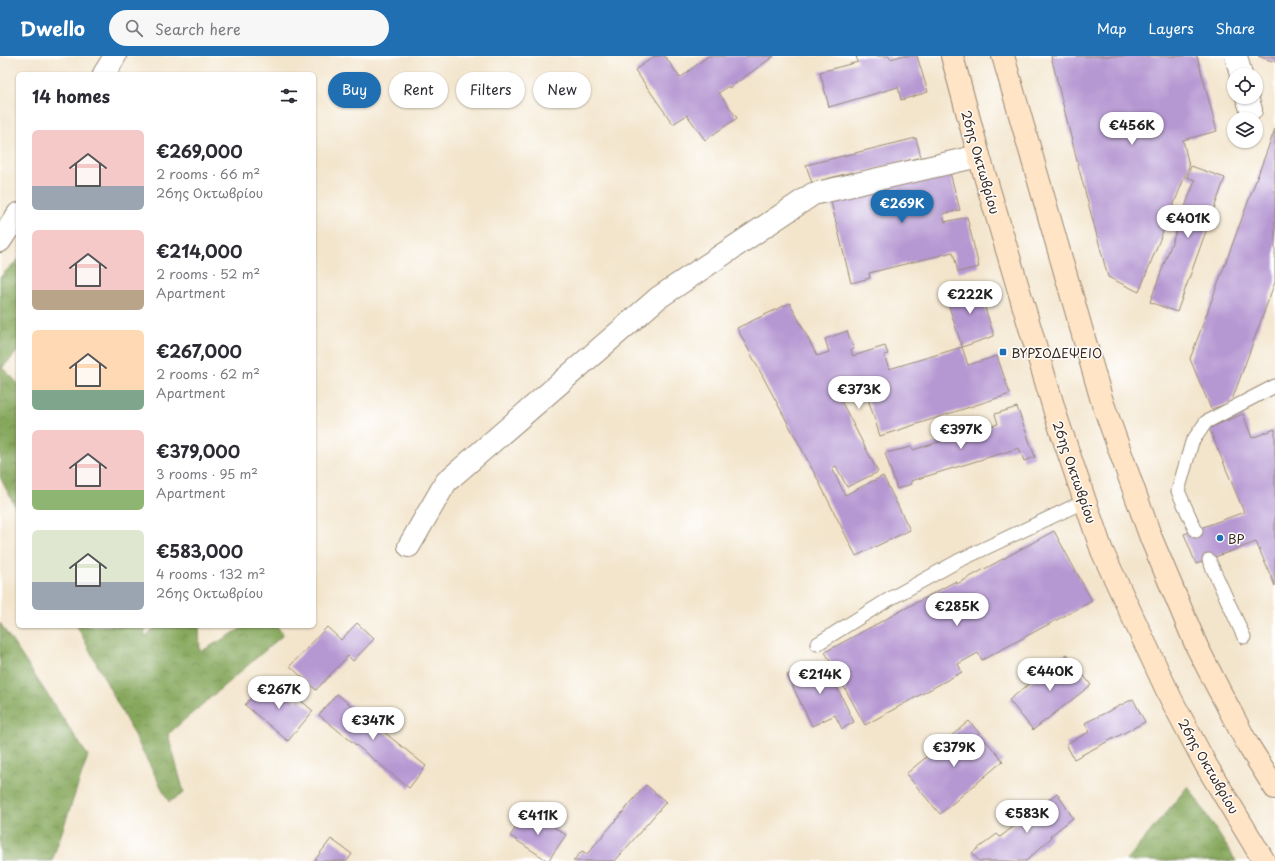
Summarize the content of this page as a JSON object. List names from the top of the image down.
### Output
{
  "streets": {
    "main road": ["26ης Οκτωβρίου"]
  },
  "places": {
    "transit": ["ΒΥΡΣΟΔΕΨΕΙΟ"],
    "other": ["BP"]
  },
  "page": {
    "header": "Dwello",
    "search": "Search here",
    "nav": ["Map", "Layers", "Share"],
    "chip": [
      "Buy",
      "Rent",
      "Filters",
      "New"
    ],
    "heading": "14 homes",
    "price": [
      "€456K",
      "€269K",
      "€401K",
      "€222K",
      "€373K",
      "€397K",
      "€285K",
      "€440K",
      "€214K",
      "€267K",
      "€347K",
      "€379K",
      "€583K",
      "€411K"
    ],
    "list": [
      {
        "name": "€269,000",
        "note": "2 rooms · 66 m² · 26ης Οκτωβρίου"
      },
      {
        "name": "€214,000",
        "note": "2 rooms · 52 m² · Apartment"
      },
      {
        "name": "€267,000",
        "note": "2 rooms · 62 m² · Apartment"
      },
      {
        "name": "€379,000",
        "note": "3 rooms · 95 m² · Apartment"
      },
      {
        "name": "€583,000",
        "note": "4 rooms · 132 m² · 26ης Οκτωβρίου"
      }
    ]
  }
}
